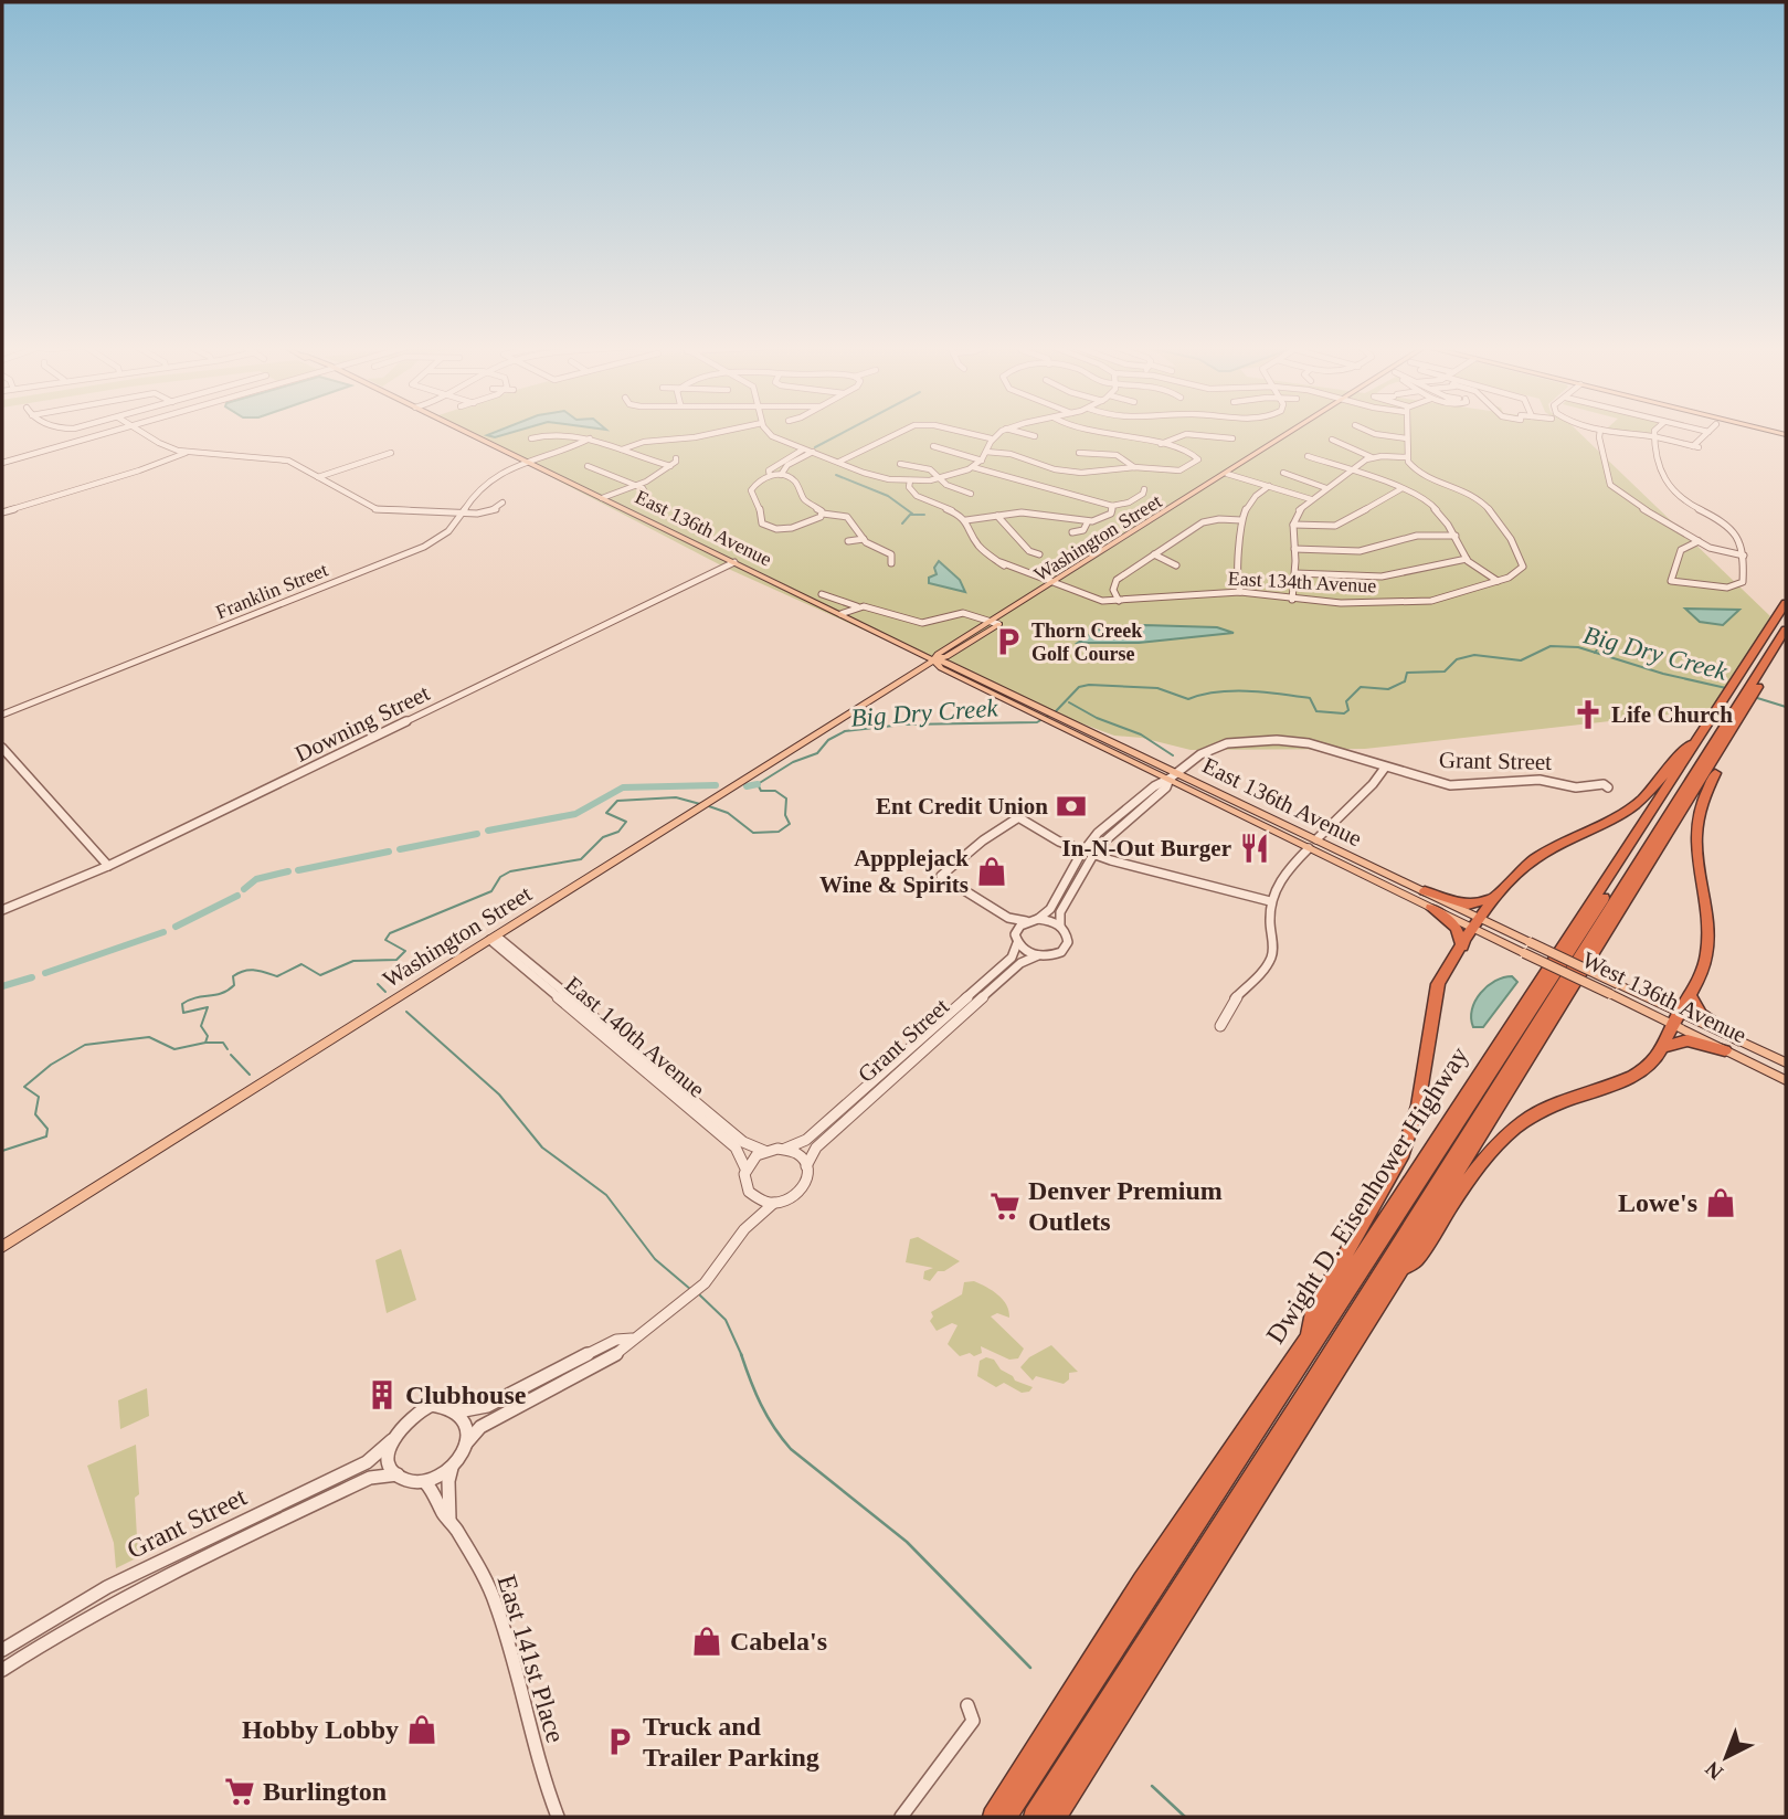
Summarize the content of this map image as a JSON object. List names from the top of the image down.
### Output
{
  "streets": {
    "highway": ["Dwight D. Eisenhower Highway"],
    "main road": ["East 136th Avenue", "Washington Street", "West 136th Avenue"],
    "street": [
      "East 134th Avenue",
      "Franklin Street",
      "Downing Street",
      "Grant Street",
      "East 140th Avenue",
      "East 141st Place"
    ]
  },
  "crossings": [
    ["East 136th Avenue", "Washington Street"],
    ["East 136th Avenue", "Franklin Street"],
    ["East 136th Avenue", "Downing Street"],
    ["East 136th Avenue", "Grant Street"],
    ["East 136th Avenue", "West 136th Avenue"],
    ["Washington Street", "East 134th Avenue"],
    ["Washington Street", "East 140th Avenue"],
    ["Grant Street", "East 140th Avenue"],
    ["Grant Street", "East 141st Place"]
  ],
  "water": ["Big Dry Creek"],
  "places": {
    "parking": ["Thorn Creek Golf Course", "Truck and Trailer Parking"],
    "church": ["Life Church"],
    "bank": ["Ent Credit Union"],
    "restaurant": ["In-N-Out Burger"],
    "shop": [
      "Appplejack Wine & Spirits",
      "Lowe's",
      "Cabela's",
      "Hobby Lobby"
    ],
    "supermarket": ["Denver Premium Outlets", "Burlington"],
    "building": ["Clubhouse"]
  },
  "north": "bottom left"
}
